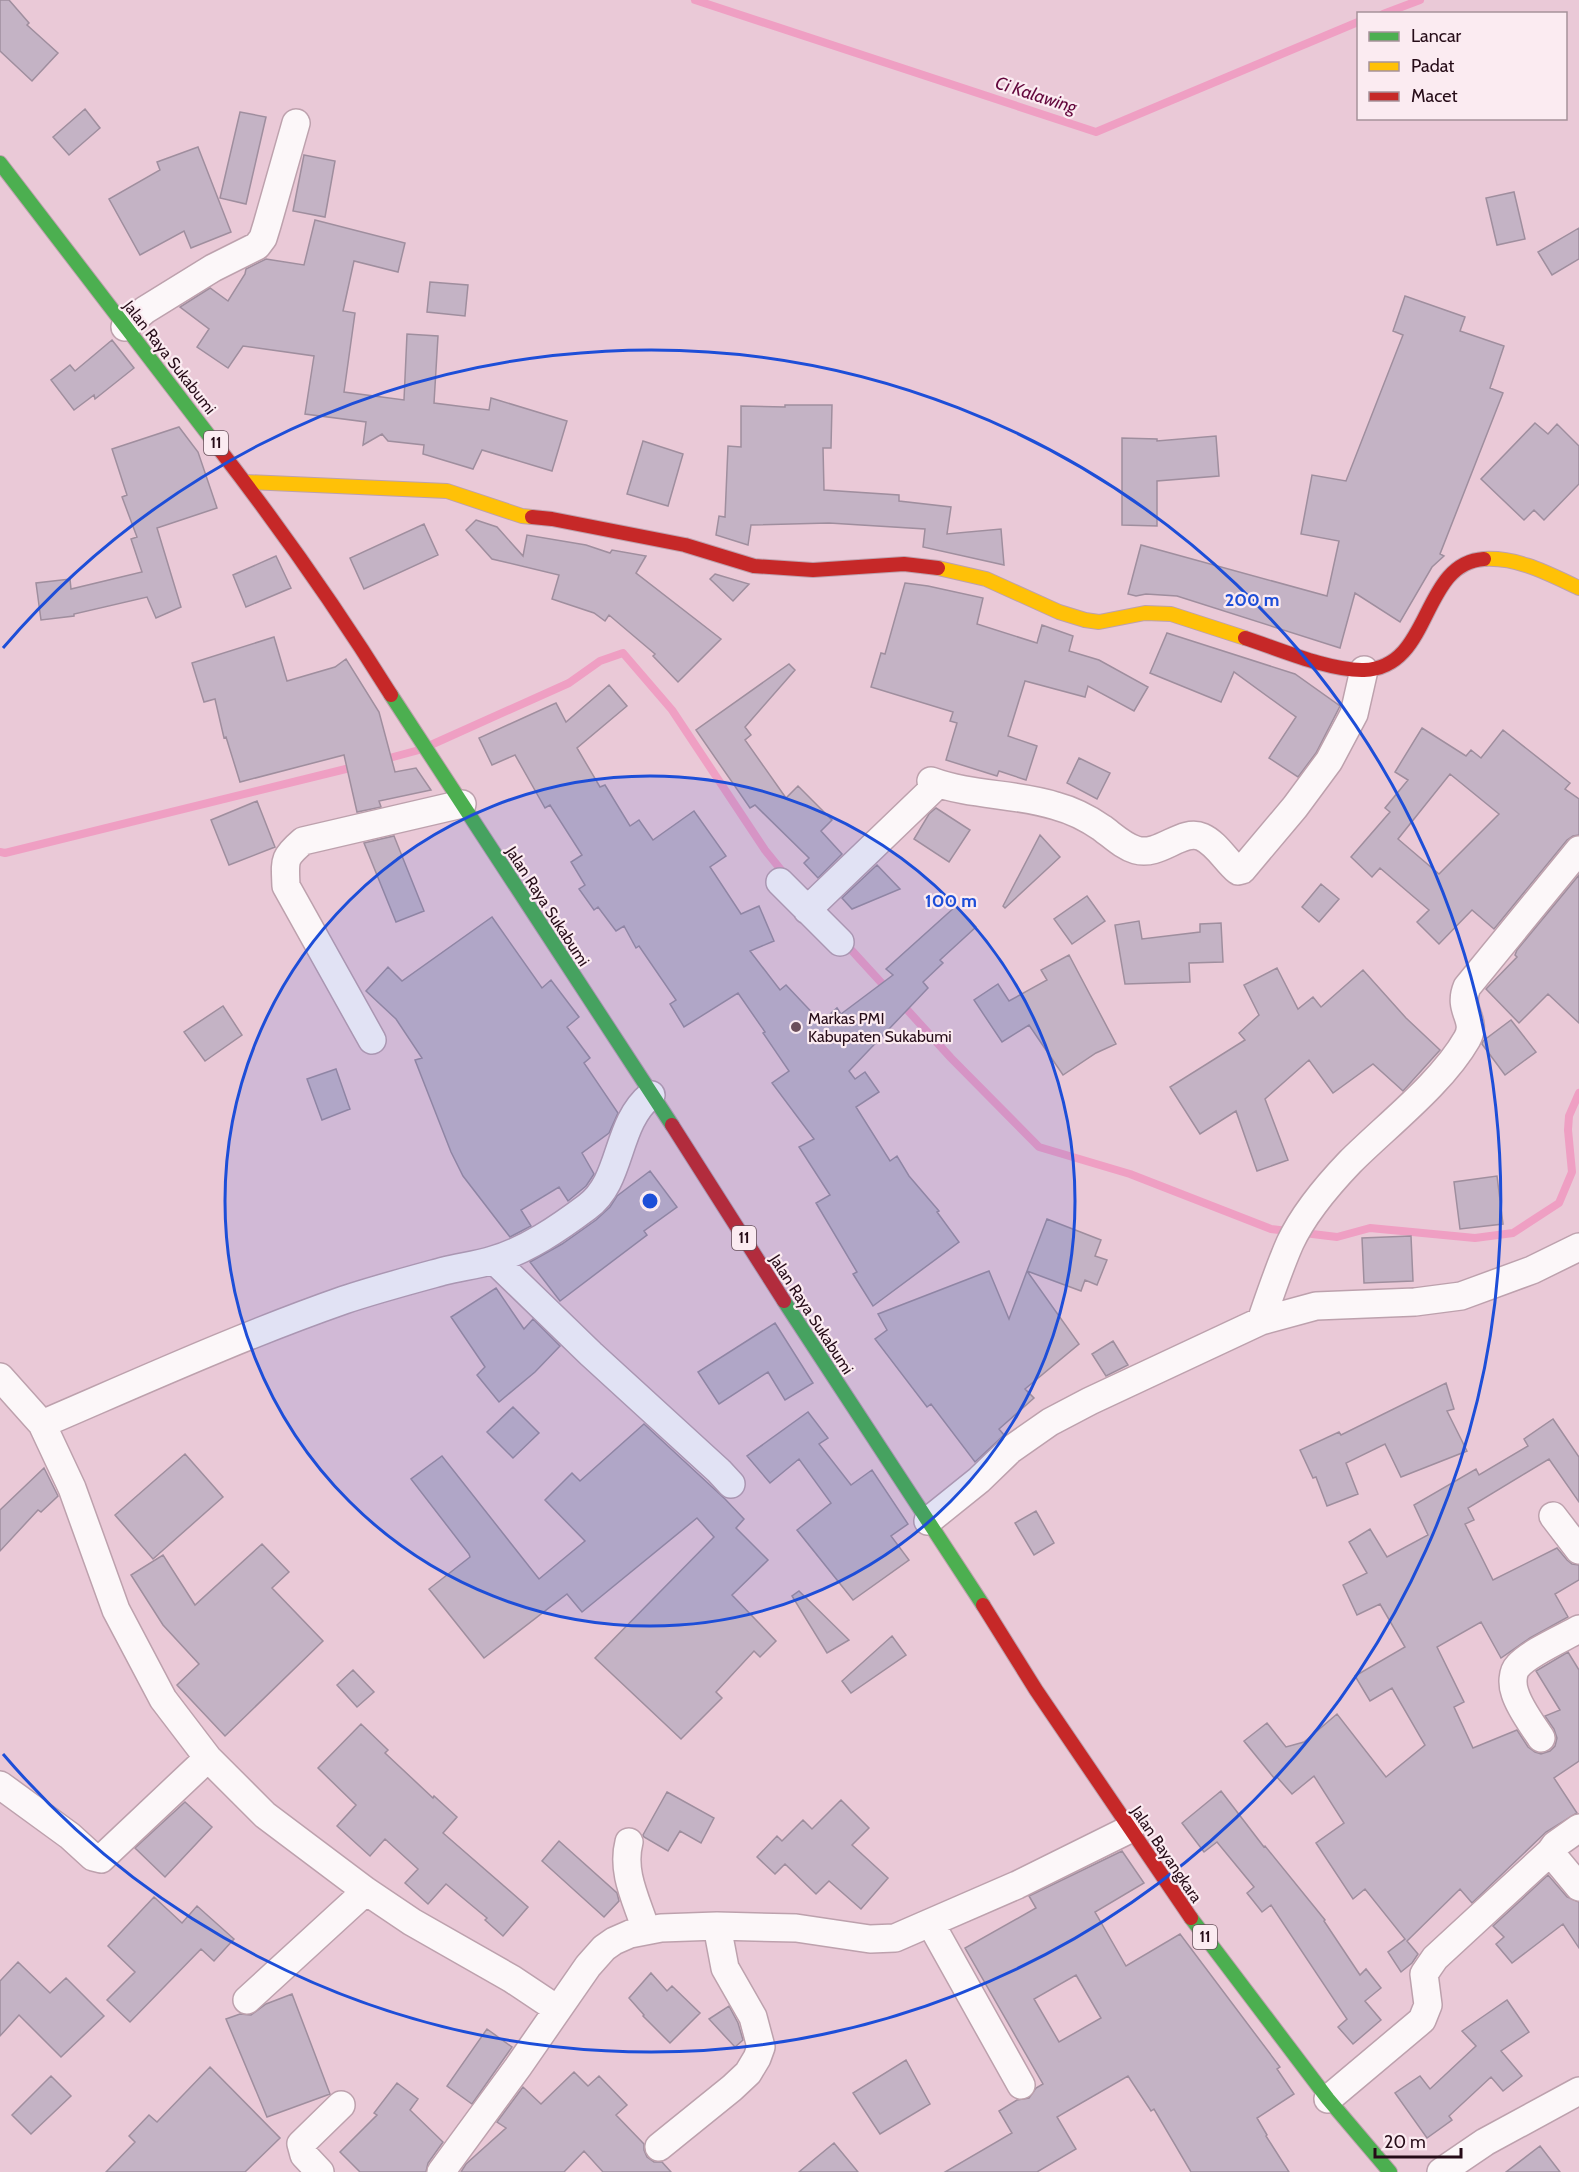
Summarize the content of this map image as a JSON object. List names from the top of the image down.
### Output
{
  "streets": {
    "main road": ["Jalan Raya Sukabumi", "11", "Jalan Bayangkara"]
  },
  "crossings": [
    ["Jalan Raya Sukabumi", "Jalan Bayangkara"]
  ],
  "water": ["Ci Kalawing"],
  "places": ["Markas PMI Kabupaten Sukabumi"],
  "legend": ["Lancar", "Padat", "Macet"],
  "scale_bar": "20 m",
  "rings": ["200 m", "100 m"]
}
